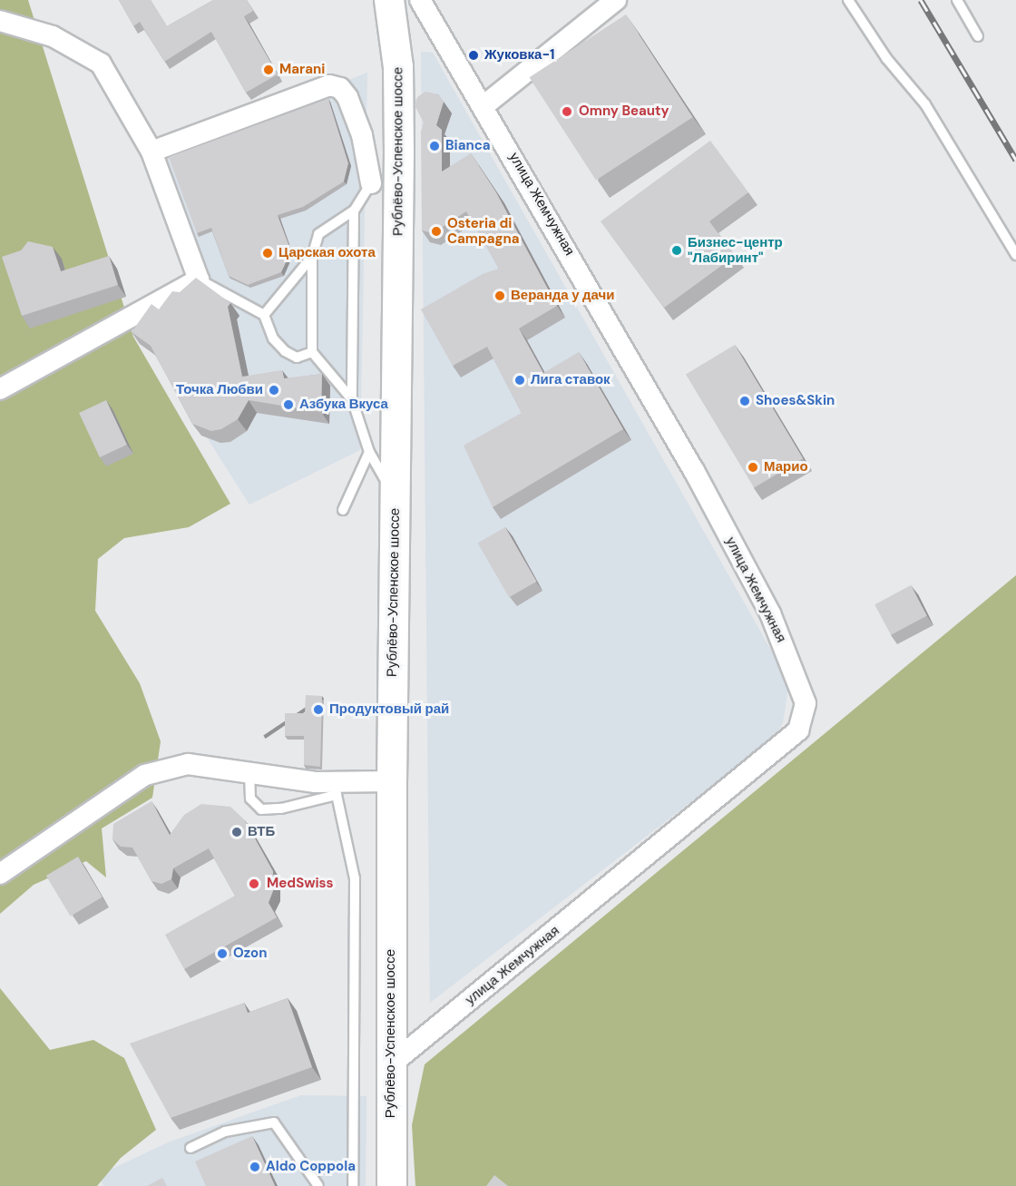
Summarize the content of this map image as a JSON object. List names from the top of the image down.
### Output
{
  "streets": {
    "main road": ["Рублёво-Успенское шоссе"],
    "street": ["улица Жемчужная"]
  },
  "crossings": [
    ["Рублёво-Успенское шоссе", "улица Жемчужная"]
  ],
  "places": [
    "Жуковка-1",
    "Marani",
    "Omny Beauty",
    "Bianca",
    "Osteria di Campagna",
    "Бизнес-центр \"Лабиринт\"",
    "Царская охота",
    "Веранда у дачи",
    "Лига ставок",
    "Точка Любви",
    "Shoes&Skin",
    "Азбука Вкуса",
    "Марио",
    "Продуктовый рай",
    "ВТБ",
    "MedSwiss",
    "Ozon",
    "Aldo Coppola"
  ]
}
